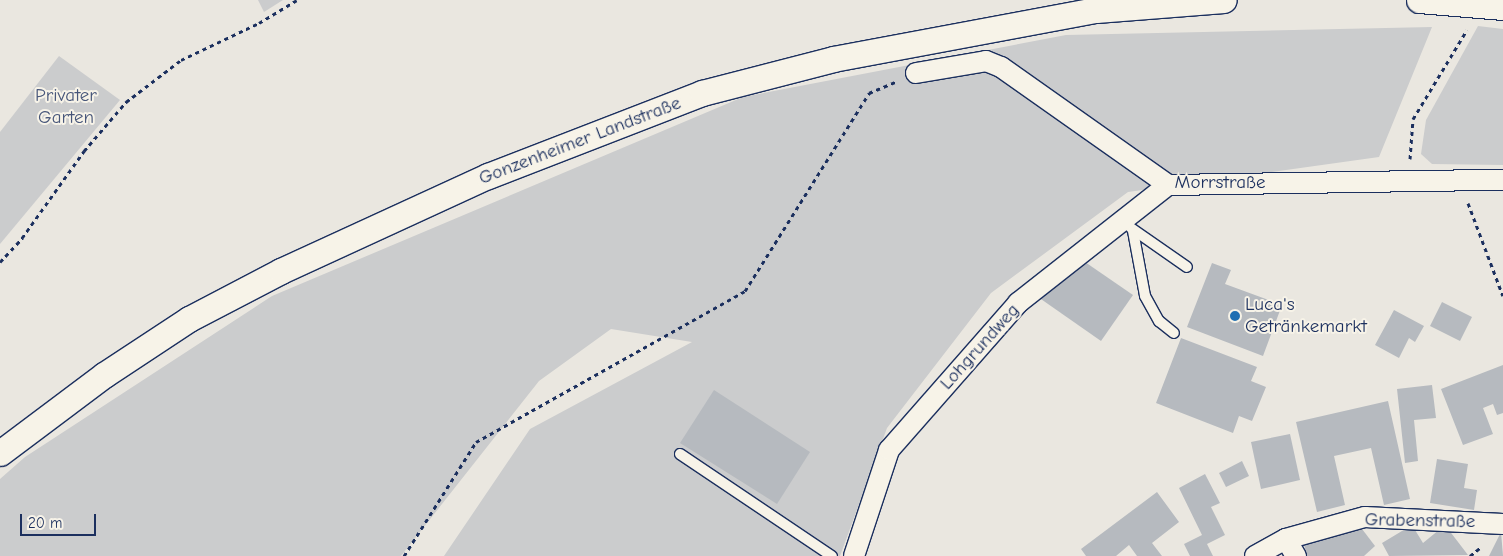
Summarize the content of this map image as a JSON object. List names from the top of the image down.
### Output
{
  "streets": {
    "street": [
      "Gonzenheimer Landstraße",
      "Morrstraße",
      "Lohgrundweg",
      "Grabenstraße"
    ]
  },
  "crossings": [
    ["Morrstraße", "Lohgrundweg"]
  ],
  "parks": ["Privater Garten"],
  "places": ["Luca's Getränkemarkt"],
  "scale_bar": "20 m"
}
